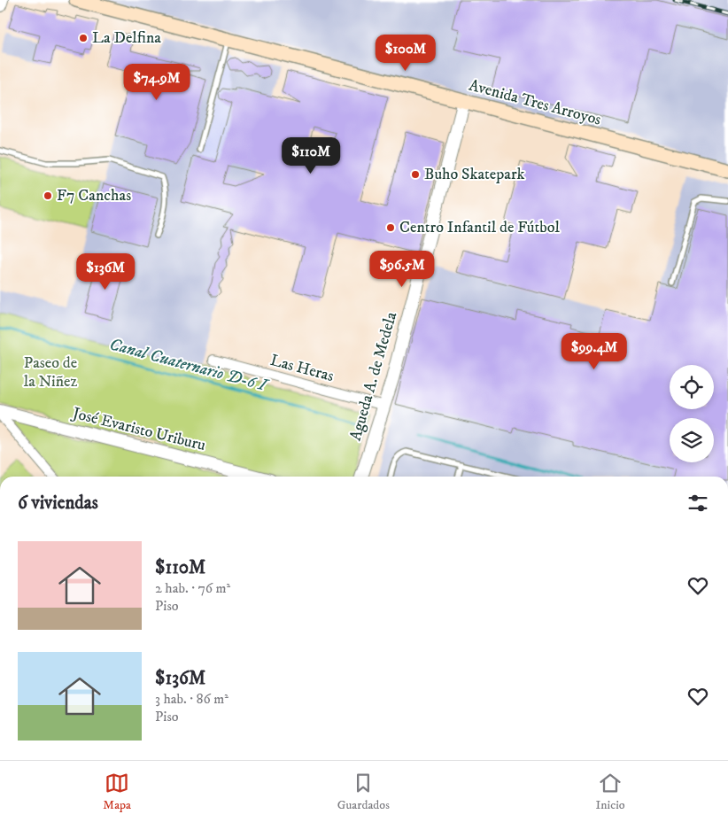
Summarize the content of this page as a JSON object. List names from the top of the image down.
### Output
{
  "streets": {
    "main road": ["Avenida Tres Arroyos"],
    "street": ["Las Heras", "Agueda A. de Medela", "José Evaristo Uriburu"]
  },
  "crossings": [
    ["Avenida Tres Arroyos", "Agueda A. de Medela"],
    ["Las Heras", "Agueda A. de Medela"]
  ],
  "water": ["Canal Cuaternario D-6 I"],
  "parks": ["Paseo de la Niñez"],
  "places": [
    "La Delfina",
    "Buho Skatepark",
    "F7 Canchas",
    "Centro Infantil de Fútbol"
  ],
  "page": {
    "price": [
      "$100M",
      "$74.9M",
      "$110M",
      "$96.5M",
      "$136M",
      "$99.4M"
    ],
    "heading": "6 viviendas",
    "list": [
      {
        "name": "$110M",
        "note": "2 hab. · 76 m² · Piso"
      },
      {
        "name": "$136M",
        "note": "3 hab. · 86 m² · Piso"
      }
    ],
    "tabs": ["Mapa", "Guardados", "Inicio"]
  }
}
